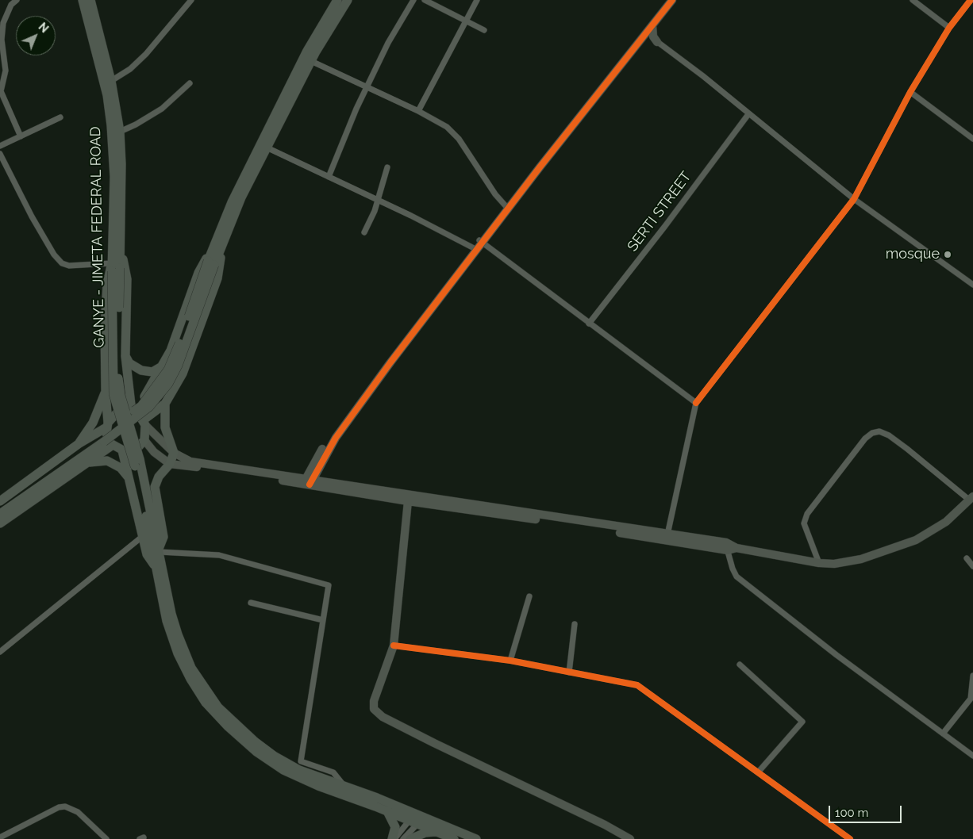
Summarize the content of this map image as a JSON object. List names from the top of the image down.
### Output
{
  "streets": {
    "main road": ["GANYE - JIMETA FEDERAL ROAD"],
    "street": ["SERTI STREET"]
  },
  "places": ["mosque"],
  "scale_bar": "100 m",
  "north": "top right"
}
